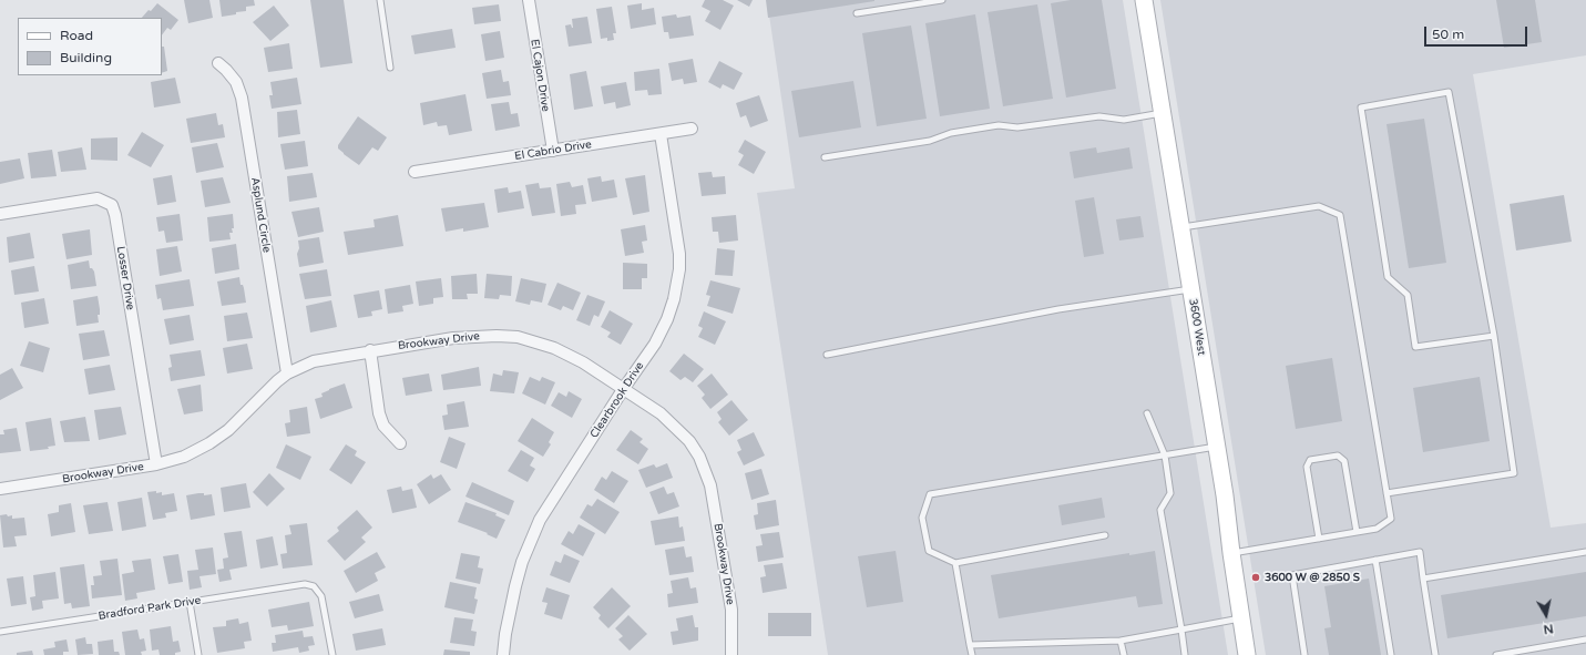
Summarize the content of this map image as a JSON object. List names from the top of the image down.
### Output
{
  "streets": {
    "street": [
      "El Cajon Drive",
      "El Cabrio Drive",
      "Asplund Circle",
      "Losser Drive",
      "3600 West",
      "Brookway Drive",
      "Clearbrook Drive"
    ],
    "lane": ["Bradford Park Drive"]
  },
  "crossings": [
    ["El Cajon Drive", "El Cabrio Drive"],
    ["El Cabrio Drive", "Clearbrook Drive"],
    ["Asplund Circle", "Brookway Drive"],
    ["Losser Drive", "Brookway Drive"],
    ["Brookway Drive", "Clearbrook Drive"]
  ],
  "places": ["3600 W @ 2850 S"],
  "legend": ["Road", "Building"],
  "scale_bar": "50 m",
  "north": "bottom"
}
